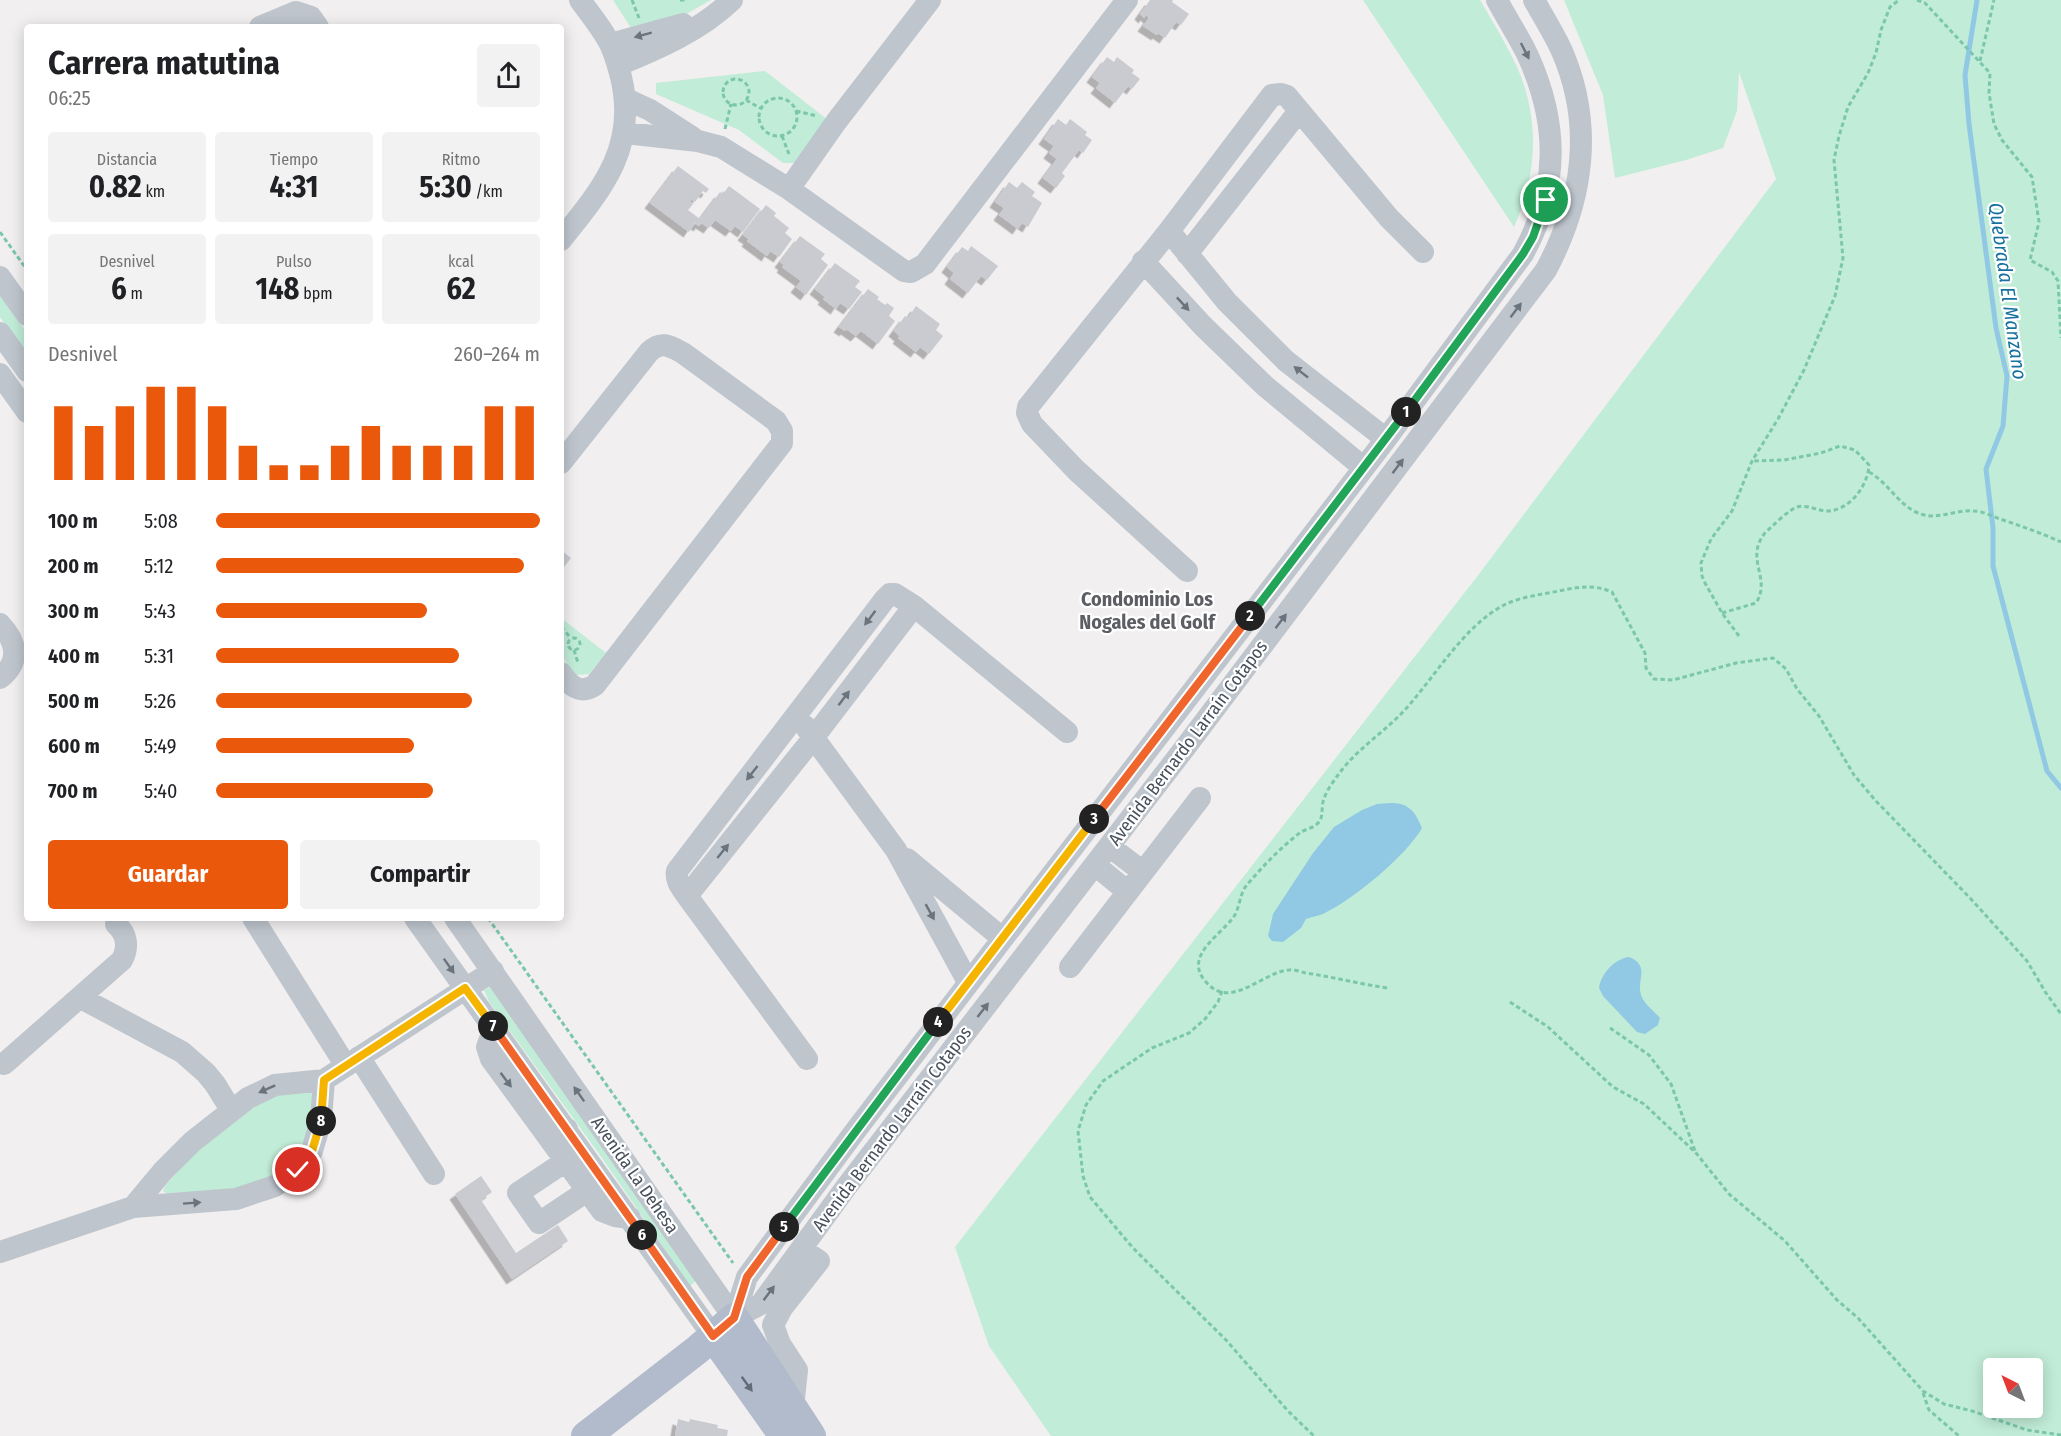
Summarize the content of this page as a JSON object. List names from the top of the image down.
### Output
{
  "streets": {
    "main road": ["Avenida Bernardo Larraín Cotapos", "Avenida La Dehesa"]
  },
  "crossings": [
    ["Avenida Bernardo Larraín Cotapos", "Avenida La Dehesa"]
  ],
  "districts": ["Condominio Los Nogales del Golf"],
  "water": ["Quebrada El Manzano"],
  "north": "top left",
  "page": {
    "heading": ["Carrera matutina", "06:25"],
    "stats": [
      ["Distancia", "0.82 km"],
      ["Tiempo", "4:31"],
      ["Ritmo", "5:30 /km"],
      ["Desnivel", "6 m"],
      ["Pulso", "148 bpm"],
      ["kcal", "62"]
    ],
    "chart": ["Desnivel", "260–264 m"],
    "pins": [
      "1",
      "2",
      "3",
      "4",
      "7",
      "8",
      "5",
      "6"
    ],
    "list": [
      {
        "name": "100 m",
        "note": "5:08"
      },
      {
        "name": "200 m",
        "note": "5:12"
      },
      {
        "name": "300 m",
        "note": "5:43"
      },
      {
        "name": "400 m",
        "note": "5:31"
      },
      {
        "name": "500 m",
        "note": "5:26"
      },
      {
        "name": "600 m",
        "note": "5:49"
      },
      {
        "name": "700 m",
        "note": "5:40"
      }
    ],
    "buttons": ["Guardar", "Compartir"]
  }
}
